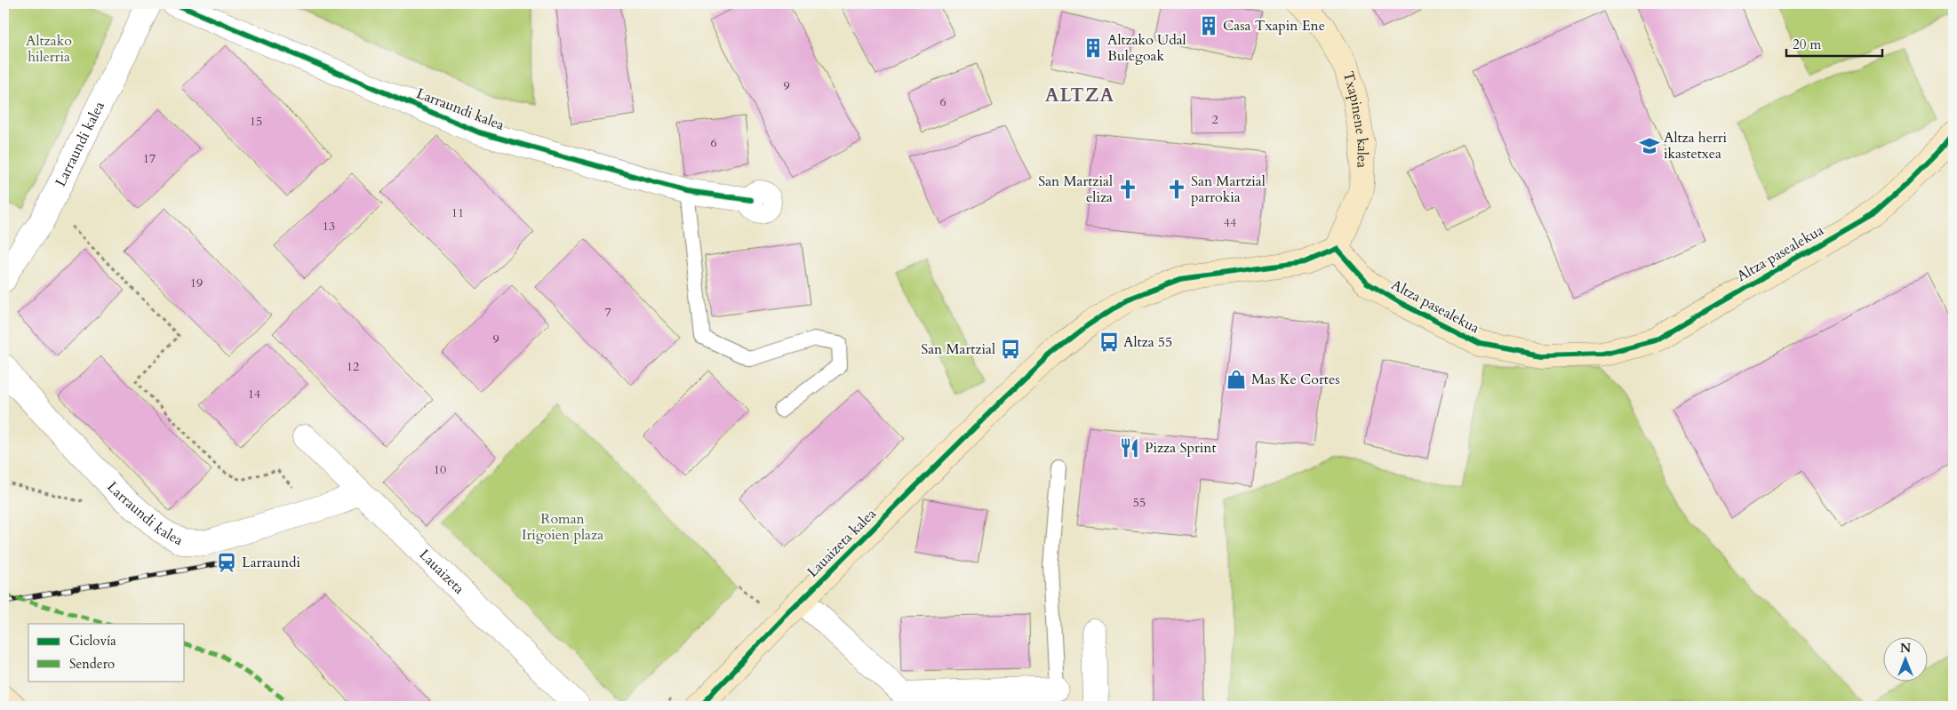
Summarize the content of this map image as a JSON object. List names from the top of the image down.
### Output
{
  "streets": {
    "street": [
      "Larraundi kalea",
      "Txapinene kalea",
      "Altza pasealekua",
      "Lauaizeta kalea",
      "Lauaizeta"
    ]
  },
  "crossings": [
    ["Larraundi kalea", "Lauaizeta"],
    ["Txapinene kalea", "Altza pasealekua"],
    ["Txapinene kalea", "Lauaizeta kalea"],
    ["Altza pasealekua", "Lauaizeta kalea"]
  ],
  "districts": ["ALTZA"],
  "parks": ["Altzako hilerria", "Roman Irigoien plaza"],
  "places": {
    "building": ["Casa Txapin Ene", "Altzako Udal Bulegoak"],
    "school or university": ["Altza herri ikastetxea"],
    "church": ["San Martzial eliza", "San Martzial parrokia"],
    "bus stop": ["Altza 55", "San Martzial"],
    "shop": ["Mas Ke Cortes"],
    "restaurant": ["Pizza Sprint"],
    "station": ["Larraundi"]
  },
  "house_numbers": [
    "9",
    "6",
    "2",
    "15",
    "6",
    "17",
    "11",
    "44",
    "13",
    "19",
    "7",
    "9",
    "12",
    "14",
    "10",
    "55"
  ],
  "legend": ["Ciclovía", "Sendero"],
  "scale_bar": "20 m",
  "north": "top"
}
